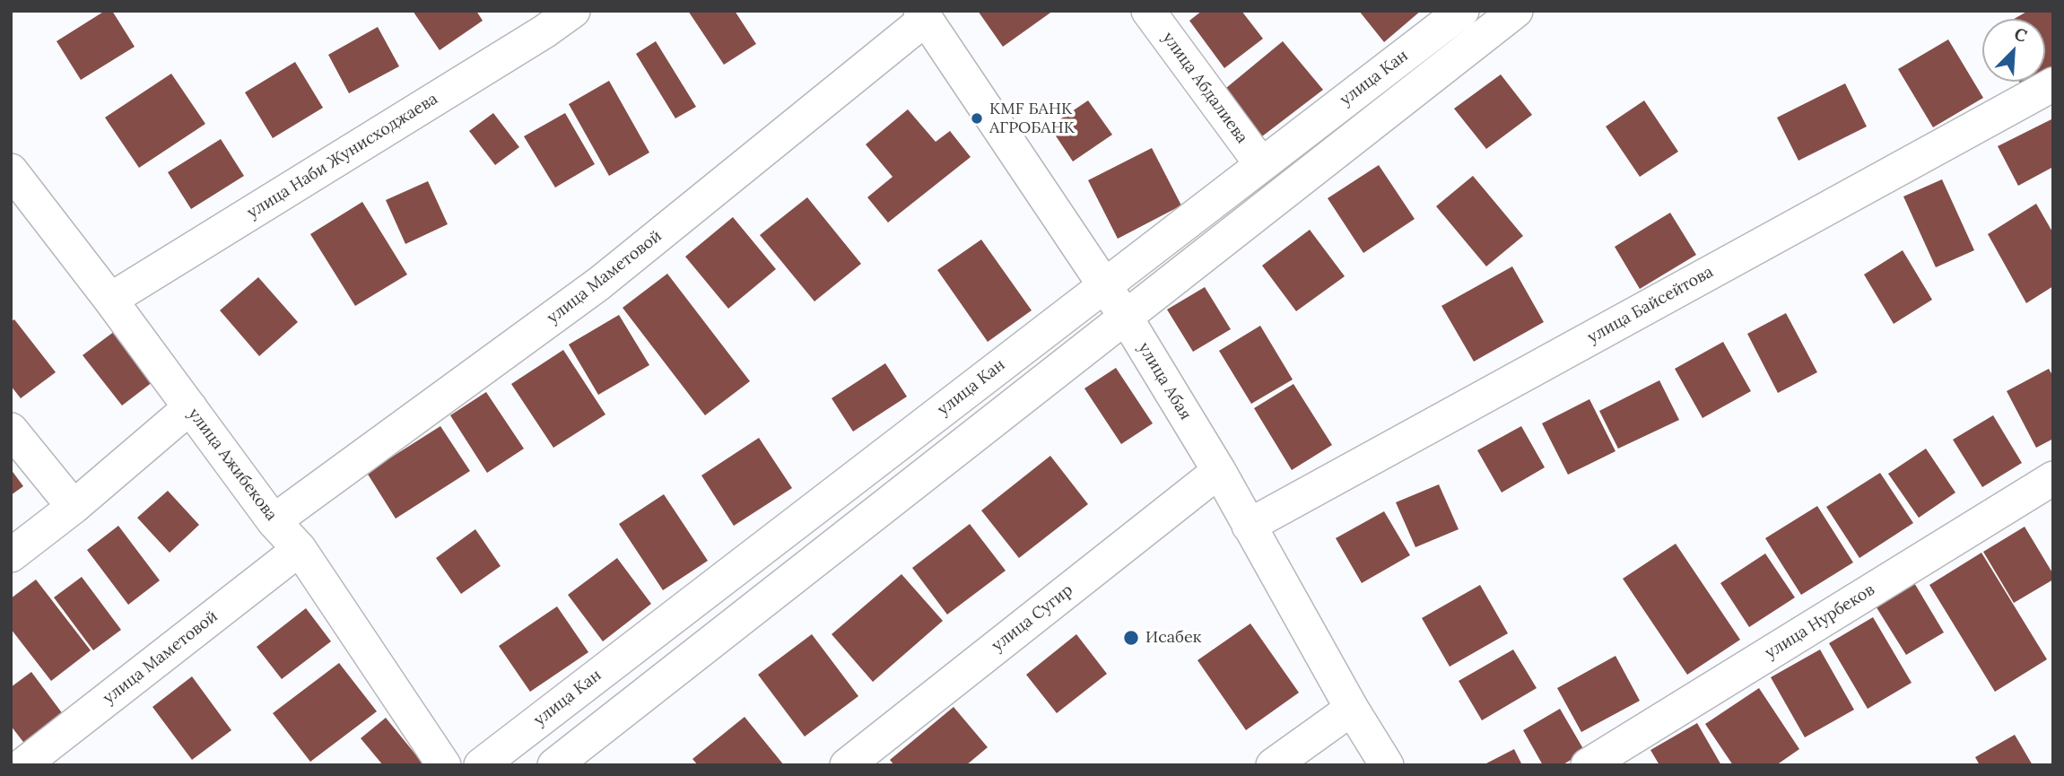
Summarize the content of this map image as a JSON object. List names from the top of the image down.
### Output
{
  "streets": {
    "street": [
      "улица Кан",
      "улица Абдалиева",
      "улица Наби Жунисходжаева",
      "улица Маметовой",
      "улица Байсейтова",
      "улица Абая",
      "улица Ажибекова",
      "улица Сугир",
      "улица Нурбеков"
    ]
  },
  "crossings": [
    ["улица Кан", "улица Абдалиева"],
    ["улица Кан", "улица Абая"],
    ["улица Наби Жунисходжаева", "улица Ажибекова"],
    ["улица Маметовой", "улица Абая"],
    ["улица Маметовой", "улица Ажибекова"],
    ["улица Байсейтова", "улица Абая"],
    ["улица Абая", "улица Сугир"]
  ],
  "places": ["KMF БАНК АГРОБАНК", "Иcабек"],
  "north": "top right"
}
